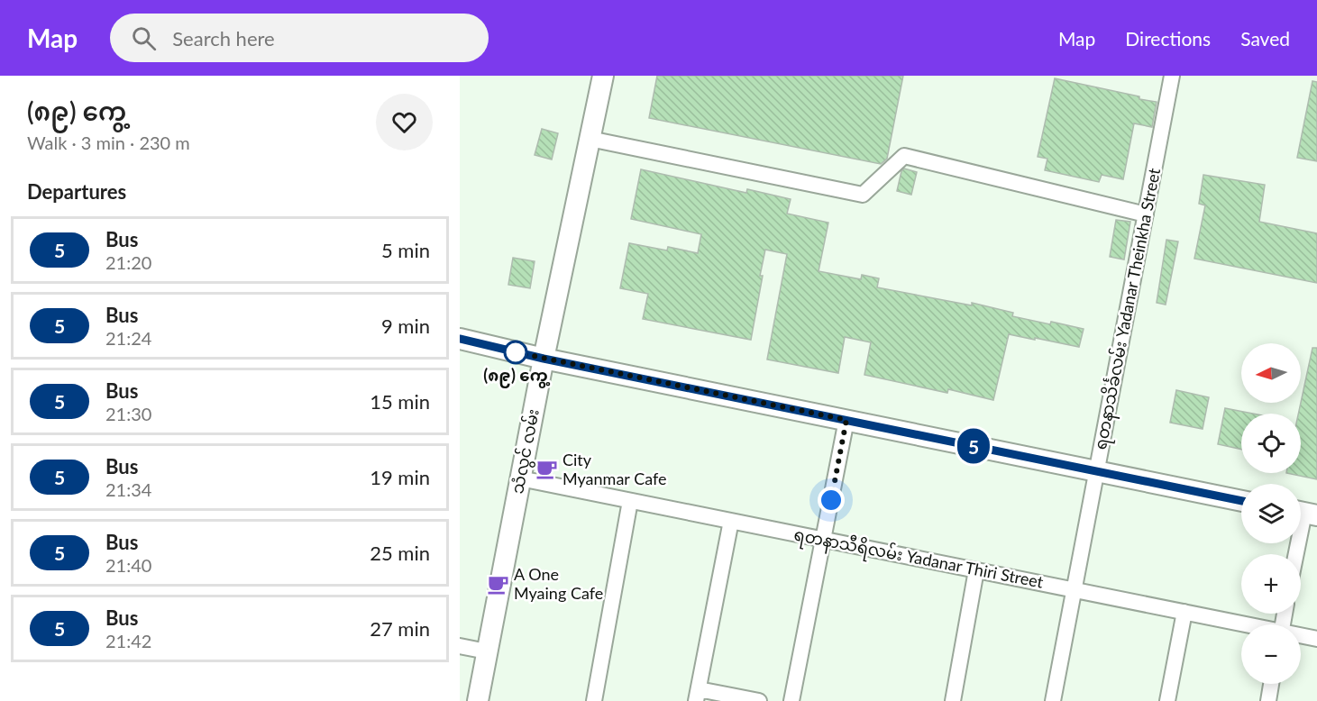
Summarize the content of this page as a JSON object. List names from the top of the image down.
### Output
{
  "streets": {
    "street": ["ရတနာသိင်္ခလမ်း Yadanar Theinkha Street", "သံလွင် လမ်း", "ရတနာသီရိလမ်း Yadanar Thiri Street"]
  },
  "crossings": [
    ["ရတနာသိင်္ခလမ်း Yadanar Theinkha Street", "ရတနာသီရိလမ်း Yadanar Thiri Street"],
    ["သံလွင် လမ်း", "ရတနာသီရိလမ်း Yadanar Thiri Street"]
  ],
  "places": {
    "other": ["(၈၉) ကွေ့"],
    "cafe": ["City Myanmar Cafe", "A One Myaing Cafe"]
  },
  "lines": ["bus line 5"],
  "north": "left",
  "page": {
    "header": "Map",
    "search": "Search here",
    "nav": ["Map", "Directions", "Saved"],
    "heading": [
      ["(၈၉) ကွေ့", "Walk · 3 min · 230 m"],
      "Departures"
    ],
    "on_map": "5",
    "list": [
      {
        "mark": "5",
        "name": "Bus",
        "note": "21:20",
        "value": "5 min"
      },
      {
        "mark": "5",
        "name": "Bus",
        "note": "21:24",
        "value": "9 min"
      },
      {
        "mark": "5",
        "name": "Bus",
        "note": "21:30",
        "value": "15 min"
      },
      {
        "mark": "5",
        "name": "Bus",
        "note": "21:34",
        "value": "19 min"
      },
      {
        "mark": "5",
        "name": "Bus",
        "note": "21:40",
        "value": "25 min"
      },
      {
        "mark": "5",
        "name": "Bus",
        "note": "21:42",
        "value": "27 min"
      }
    ],
    "map_buttons": ["+", "−"]
  }
}
